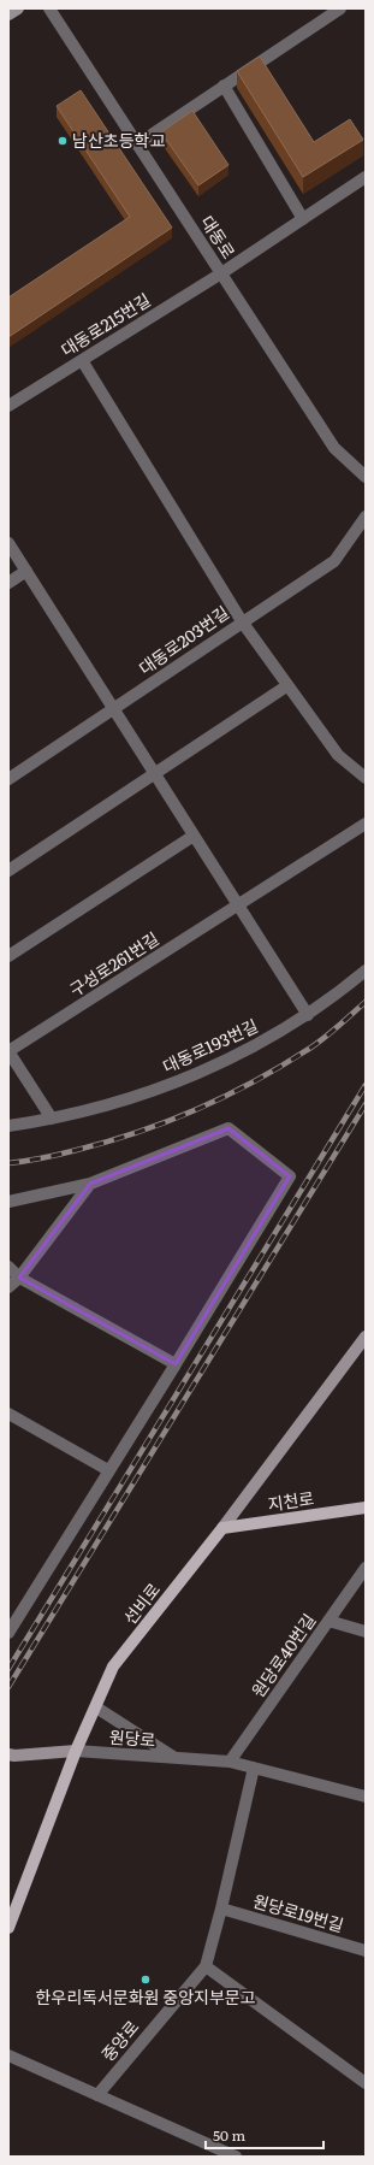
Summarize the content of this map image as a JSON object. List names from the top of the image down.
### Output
{
  "streets": {
    "main road": ["지천로", "선비로", "원당로"],
    "street": [
      "대동로",
      "대동로215번길",
      "대동로203번길",
      "구성로261번길",
      "대동로193번길",
      "원당로40번길",
      "원당로19번길",
      "중앙로"
    ]
  },
  "crossings": [
    ["대동로", "대동로215번길"],
    ["지천로", "선비로"],
    ["선비로", "원당로"],
    ["원당로40번길", "원당로"]
  ],
  "places": ["남산초등학교", "한우리독서문화원 중앙지부문고"],
  "scale_bar": "50 m"
}
